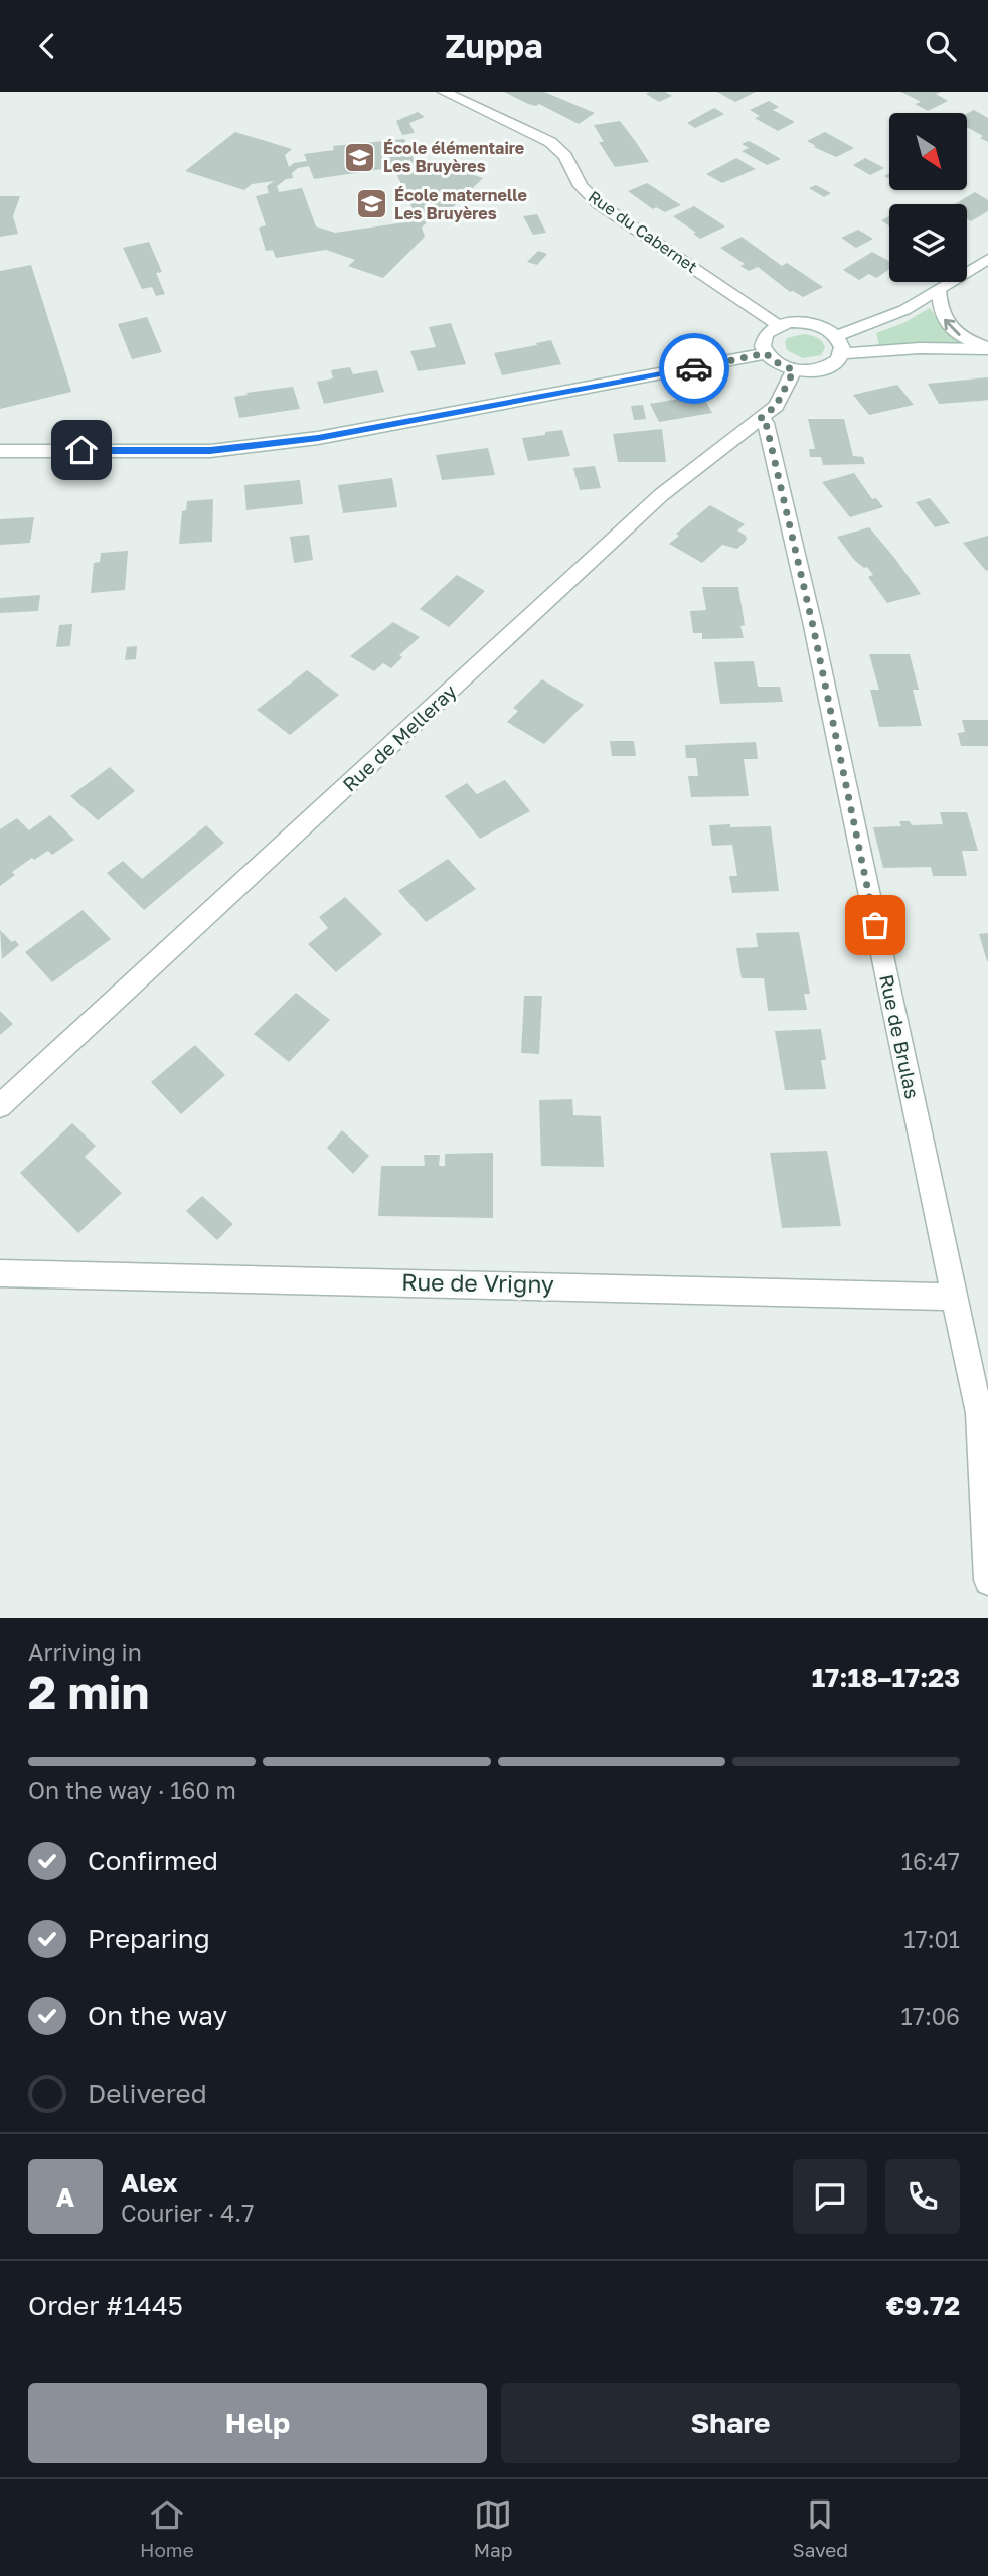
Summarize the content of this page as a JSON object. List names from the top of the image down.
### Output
{
  "streets": {
    "street": [
      "Rue du Cabernet",
      "Rue de Melleray",
      "Rue de Brulas",
      "Rue de Vrigny"
    ]
  },
  "crossings": [
    ["Rue du Cabernet", "Rue de Melleray"],
    ["Rue de Melleray", "Rue de Brulas"],
    ["Rue de Brulas", "Rue de Vrigny"]
  ],
  "places": {
    "school or university": ["École élémentaire Les Bruyères", "École maternelle Les Bruyères"]
  },
  "north": "bottom right",
  "page": {
    "header": "Zuppa",
    "heading": ["2 min", "Arriving in", "17:18–17:23"],
    "panel": [
      "Alex",
      "Courier · 4.7",
      "Order #1445",
      "€9.72"
    ],
    "bar": "On the way · 160 m",
    "list": [
      ["Confirmed", "16:47"],
      ["Preparing", "17:01"],
      ["On the way", "17:06"],
      "Delivered"
    ],
    "round": "A",
    "buttons": ["Help", "Share"],
    "tabs": ["Home", "Map", "Saved"]
  }
}
